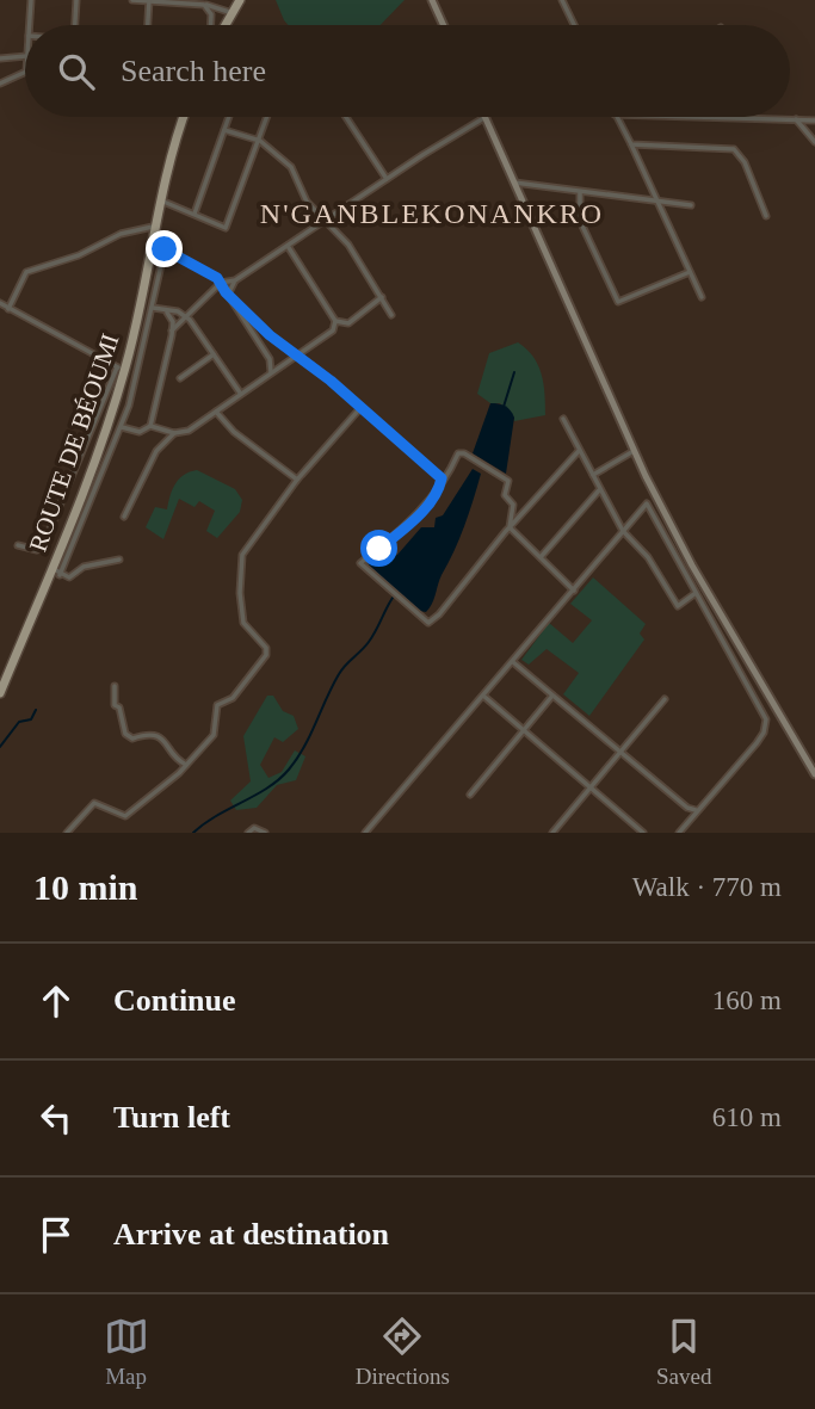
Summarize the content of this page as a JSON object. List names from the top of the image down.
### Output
{
  "streets": {
    "main road": ["ROUTE DE BÉOUMI"]
  },
  "districts": ["N'GANBLEKONANKRO"],
  "page": {
    "search": "Search here",
    "heading": ["10 min", "Walk · 770 m"],
    "list": [
      ["Continue", "160 m"],
      ["Turn left", "610 m"],
      "Arrive at destination"
    ],
    "nav": ["Map", "Directions", "Saved"]
  }
}
